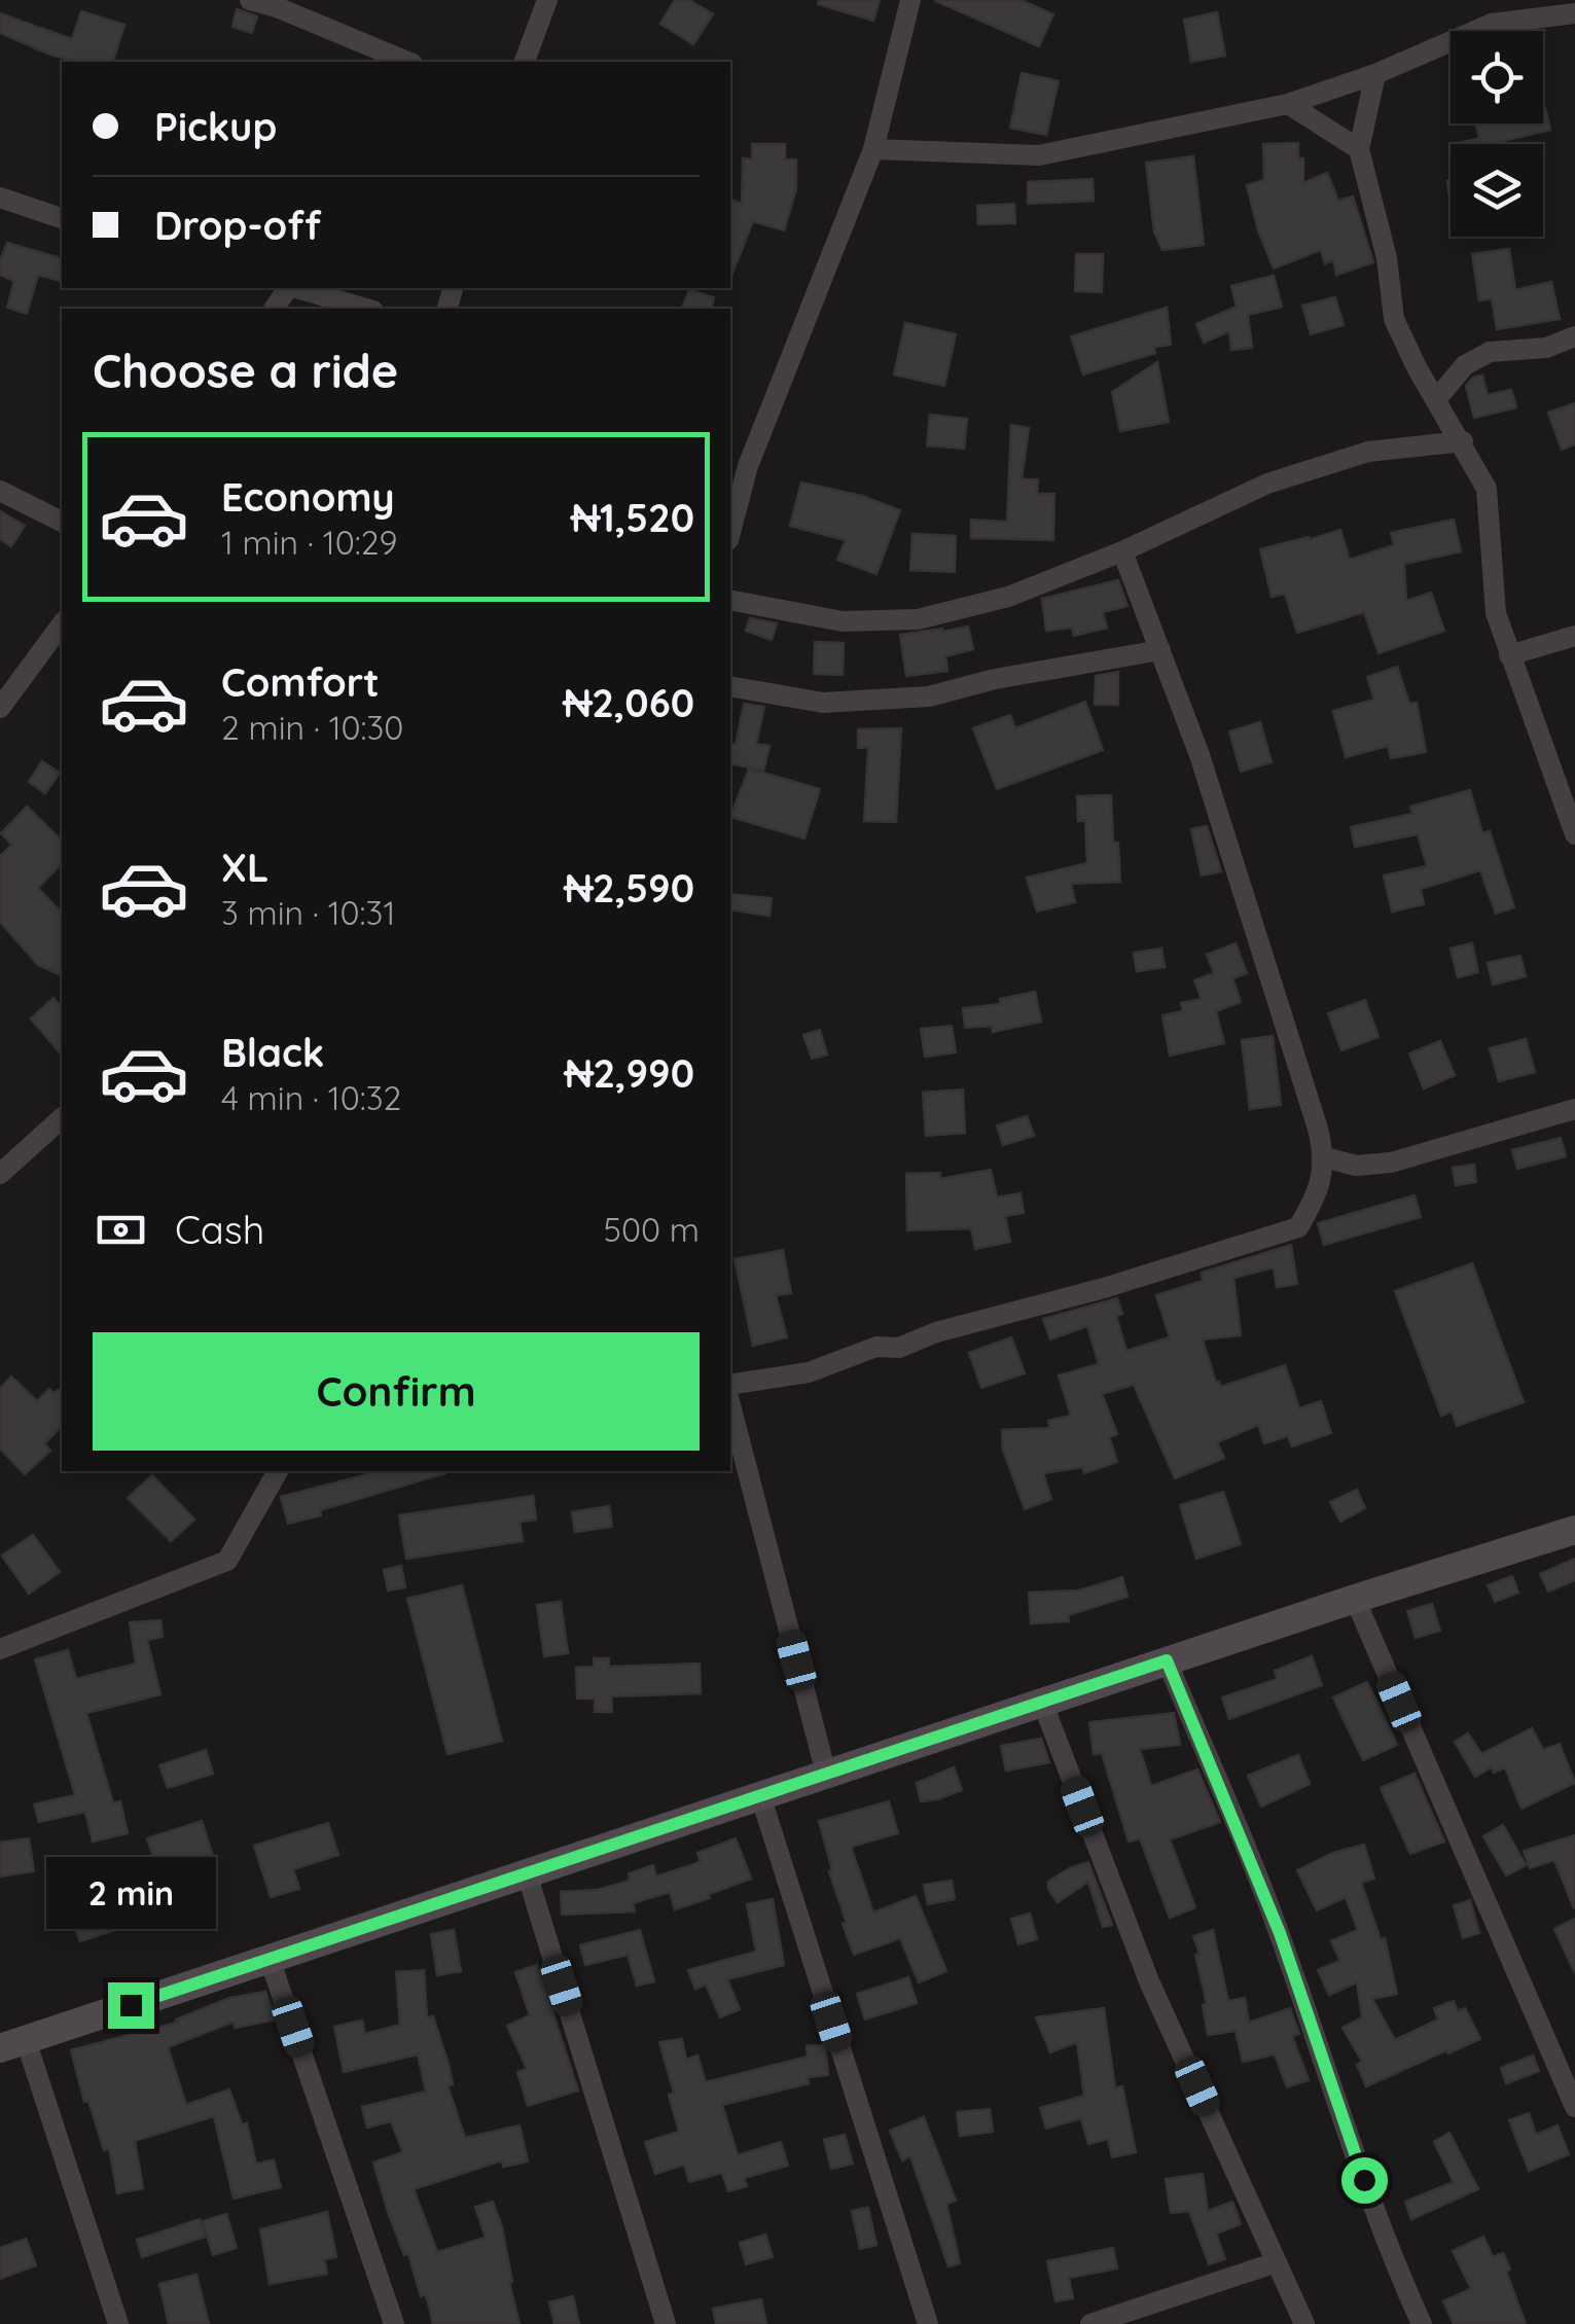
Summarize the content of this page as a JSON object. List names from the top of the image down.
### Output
{
  "page": {
    "banner": ["Pickup", "Drop-off"],
    "heading": "Choose a ride",
    "list": [
      {
        "name": "Economy",
        "note": "1 min · 10:29",
        "value": "₦1,520"
      },
      {
        "name": "Comfort",
        "note": "2 min · 10:30",
        "value": "₦2,060"
      },
      {
        "name": "XL",
        "note": "3 min · 10:31",
        "value": "₦2,590"
      },
      {
        "name": "Black",
        "note": "4 min · 10:32",
        "value": "₦2,990"
      }
    ],
    "pay": ["Cash", "500 m"],
    "buttons": "Confirm",
    "bubble": "2 min"
  }
}
